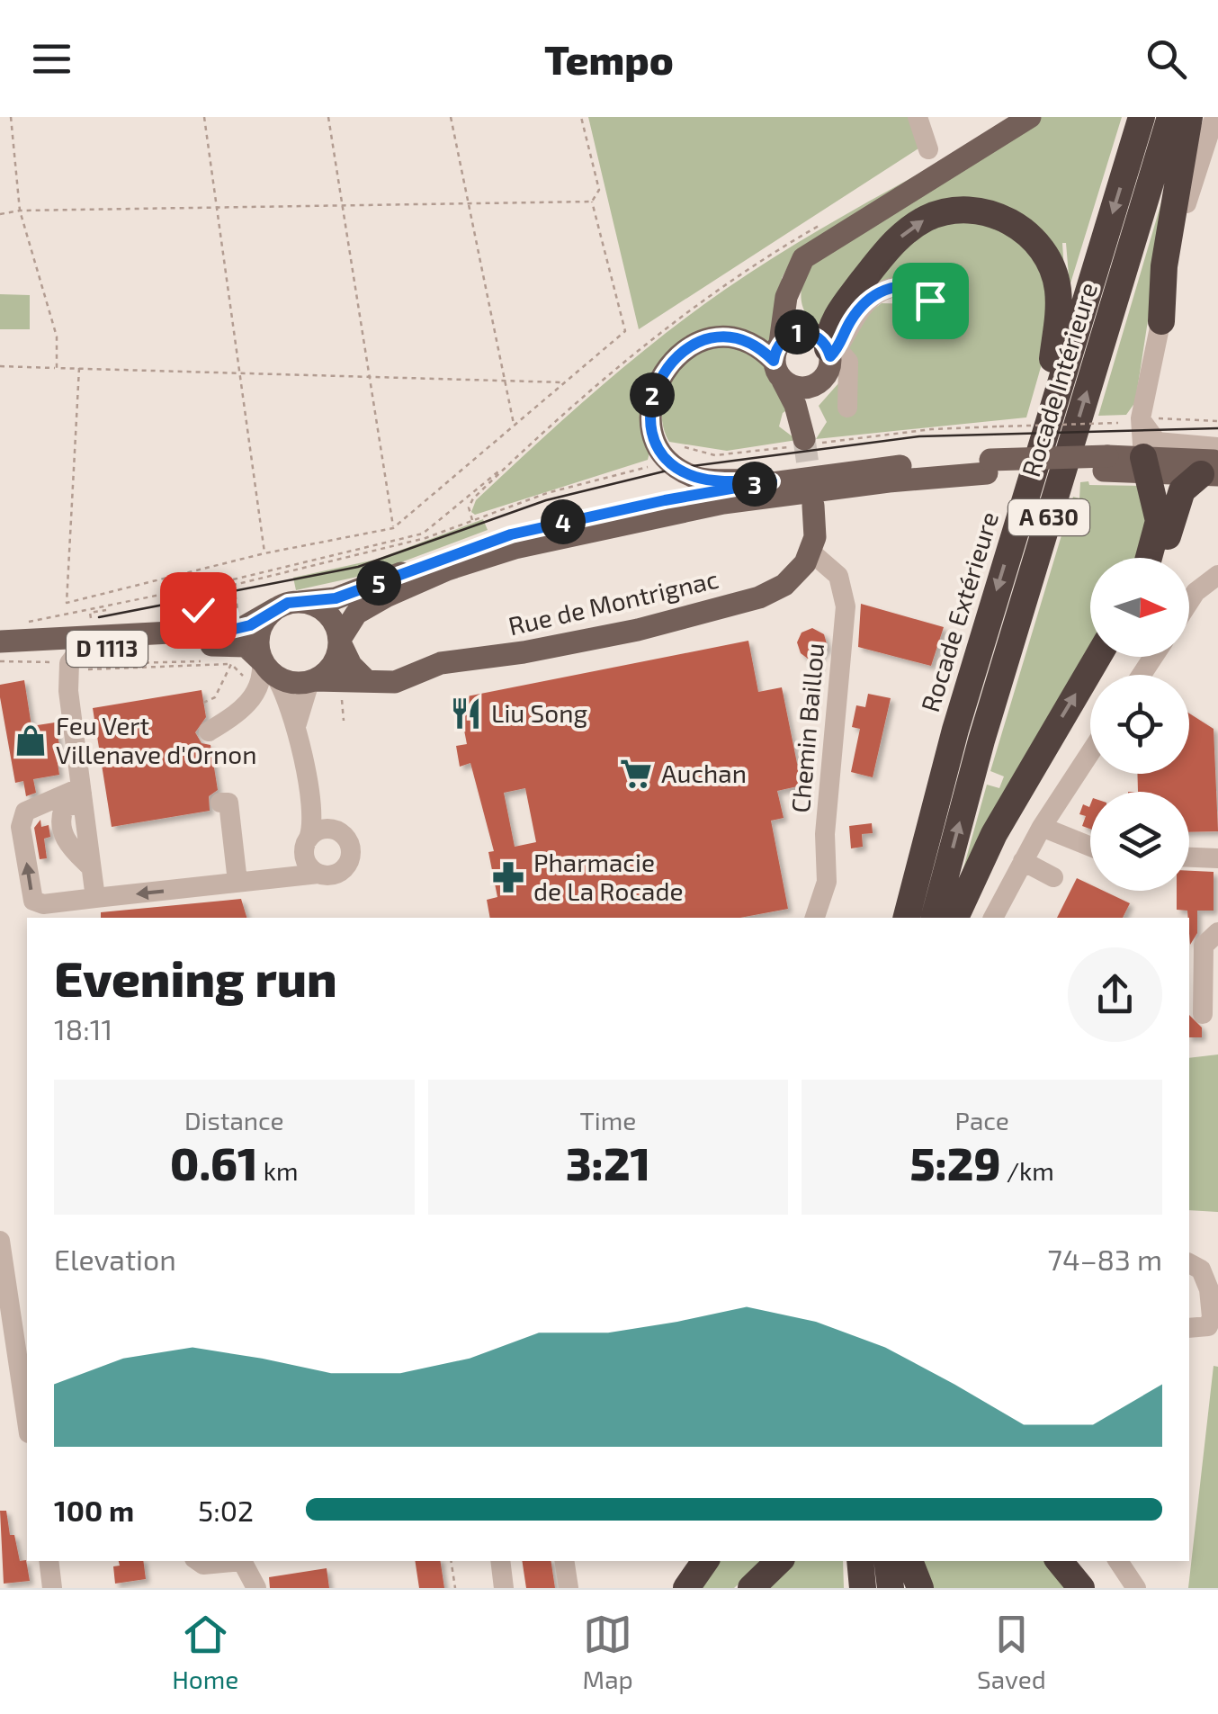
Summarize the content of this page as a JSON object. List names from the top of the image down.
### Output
{
  "streets": {
    "highway": ["Rocade Intérieure", "A 630", "Rocade Extérieure"],
    "main road": ["Rue de Montrignac", "D 1113"],
    "street": ["Chemin Baillou"]
  },
  "crossings": [
    ["Rue de Montrignac", "D 1113"],
    ["Rue de Montrignac", "Chemin Baillou"]
  ],
  "places": {
    "restaurant": ["Liu Song"],
    "shop": ["Feu Vert Villenave d'Ornon"],
    "supermarket": ["Auchan"],
    "pharmacy": ["Pharmacie de La Rocade"]
  },
  "north": "right",
  "page": {
    "header": "Tempo",
    "pins": [
      "1",
      "2",
      "3",
      "4",
      "5"
    ],
    "heading": ["Evening run", "18:11"],
    "stats": [
      ["Distance", "0.61 km"],
      ["Time", "3:21"],
      ["Pace", "5:29 /km"]
    ],
    "chart": ["Elevation", "74–83 m"],
    "list": [
      {
        "name": "100 m",
        "note": "5:02"
      }
    ],
    "tabs": ["Home", "Map", "Saved"]
  }
}
